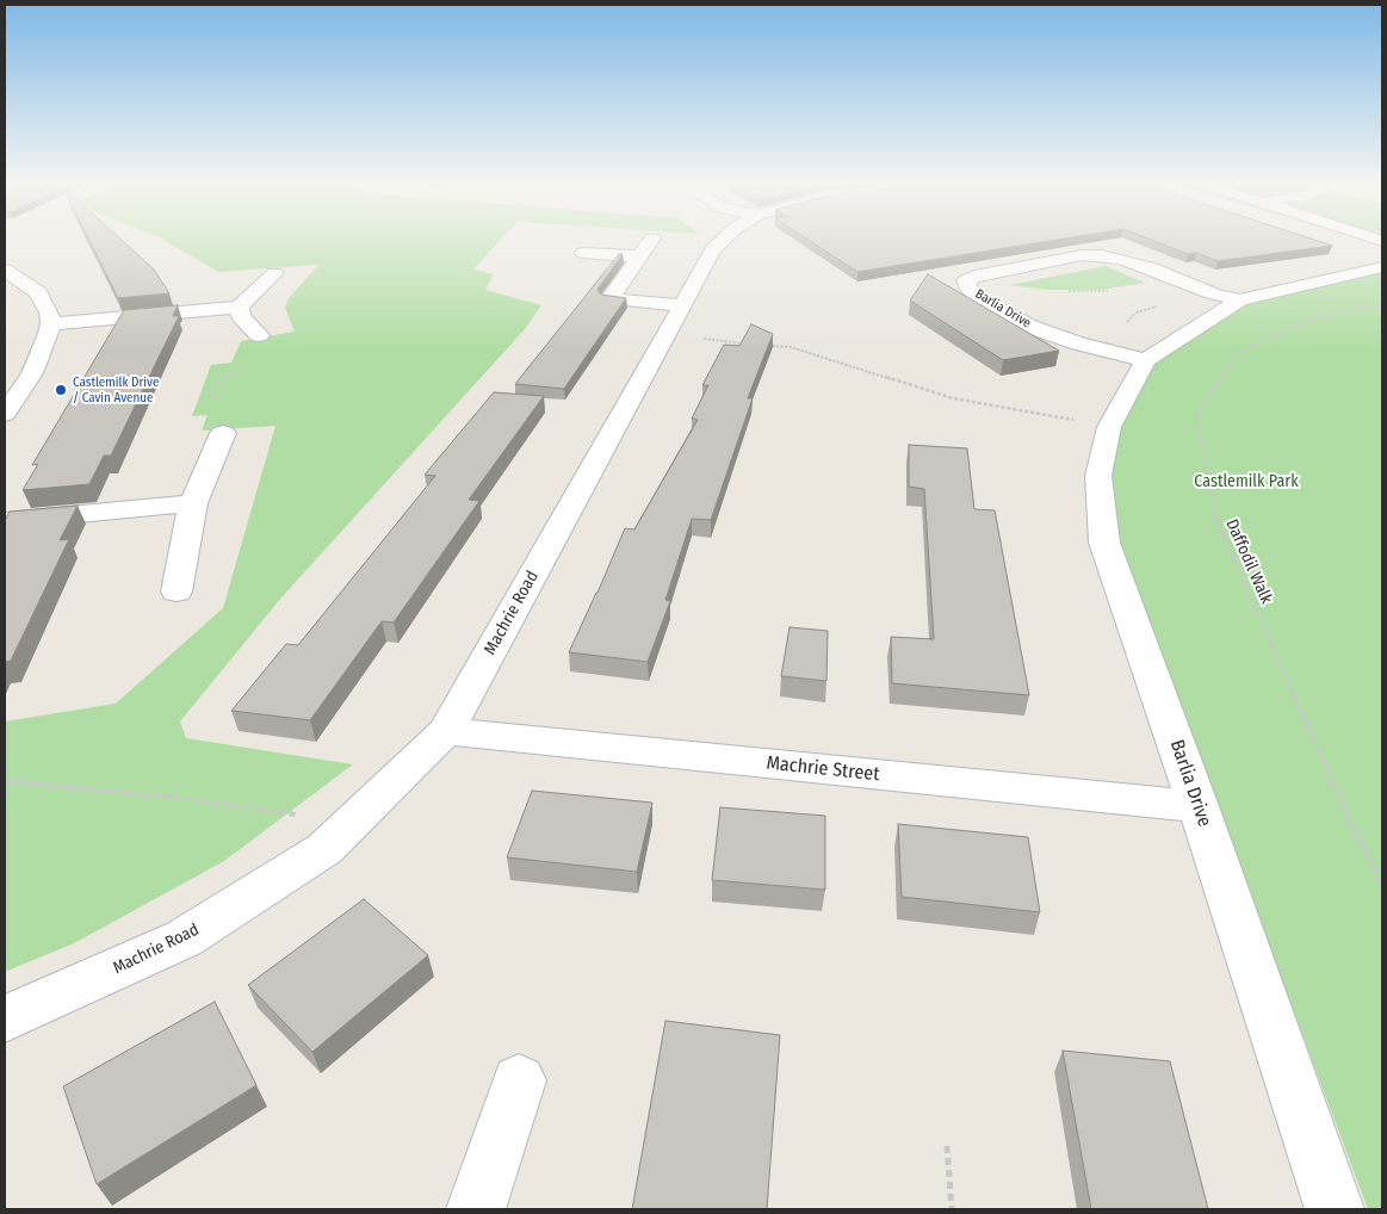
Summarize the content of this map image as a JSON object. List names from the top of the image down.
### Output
{
  "streets": {
    "street": ["Barlia Drive", "Machrie Road", "Machrie Street"],
    "path": ["Daffodil Walk"]
  },
  "crossings": [
    ["Barlia Drive", "Machrie Street"],
    ["Machrie Road", "Machrie Street"]
  ],
  "parks": ["Castlemilk Park"],
  "places": ["Castlemilk Drive / Cavin Avenue"]
}
